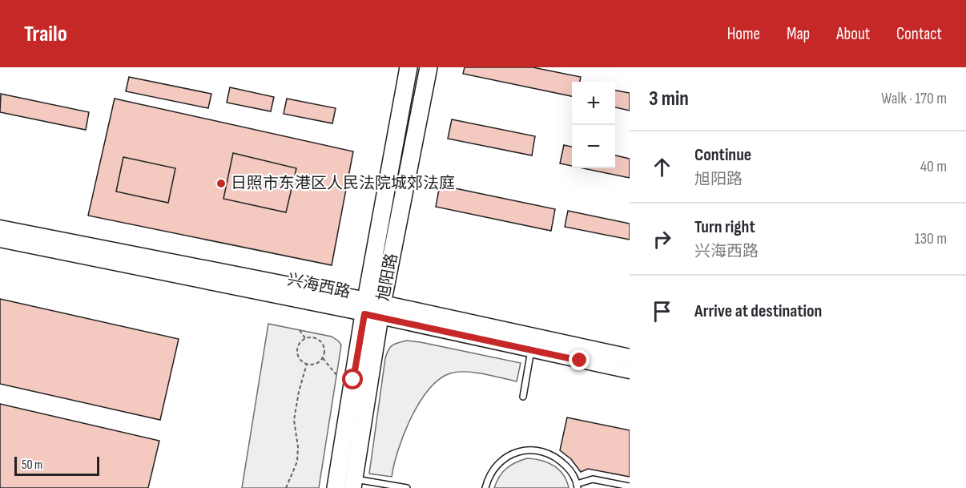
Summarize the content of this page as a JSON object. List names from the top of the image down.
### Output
{
  "streets": {
    "main road": ["旭阳路", "兴海西路"]
  },
  "crossings": [
    ["旭阳路", "兴海西路"]
  ],
  "places": ["日照市东港区人民法院城郊法庭"],
  "scale_bar": "50 m",
  "page": {
    "header": "Trailo",
    "nav": [
      "Home",
      "Map",
      "About",
      "Contact"
    ],
    "heading": ["3 min", "Walk · 170 m"],
    "map_buttons": ["+", "−"],
    "list": [
      ["Continue", "旭阳路", "40 m"],
      ["Turn right", "兴海西路", "130 m"],
      "Arrive at destination"
    ],
    "scale": "50 m"
  }
}
